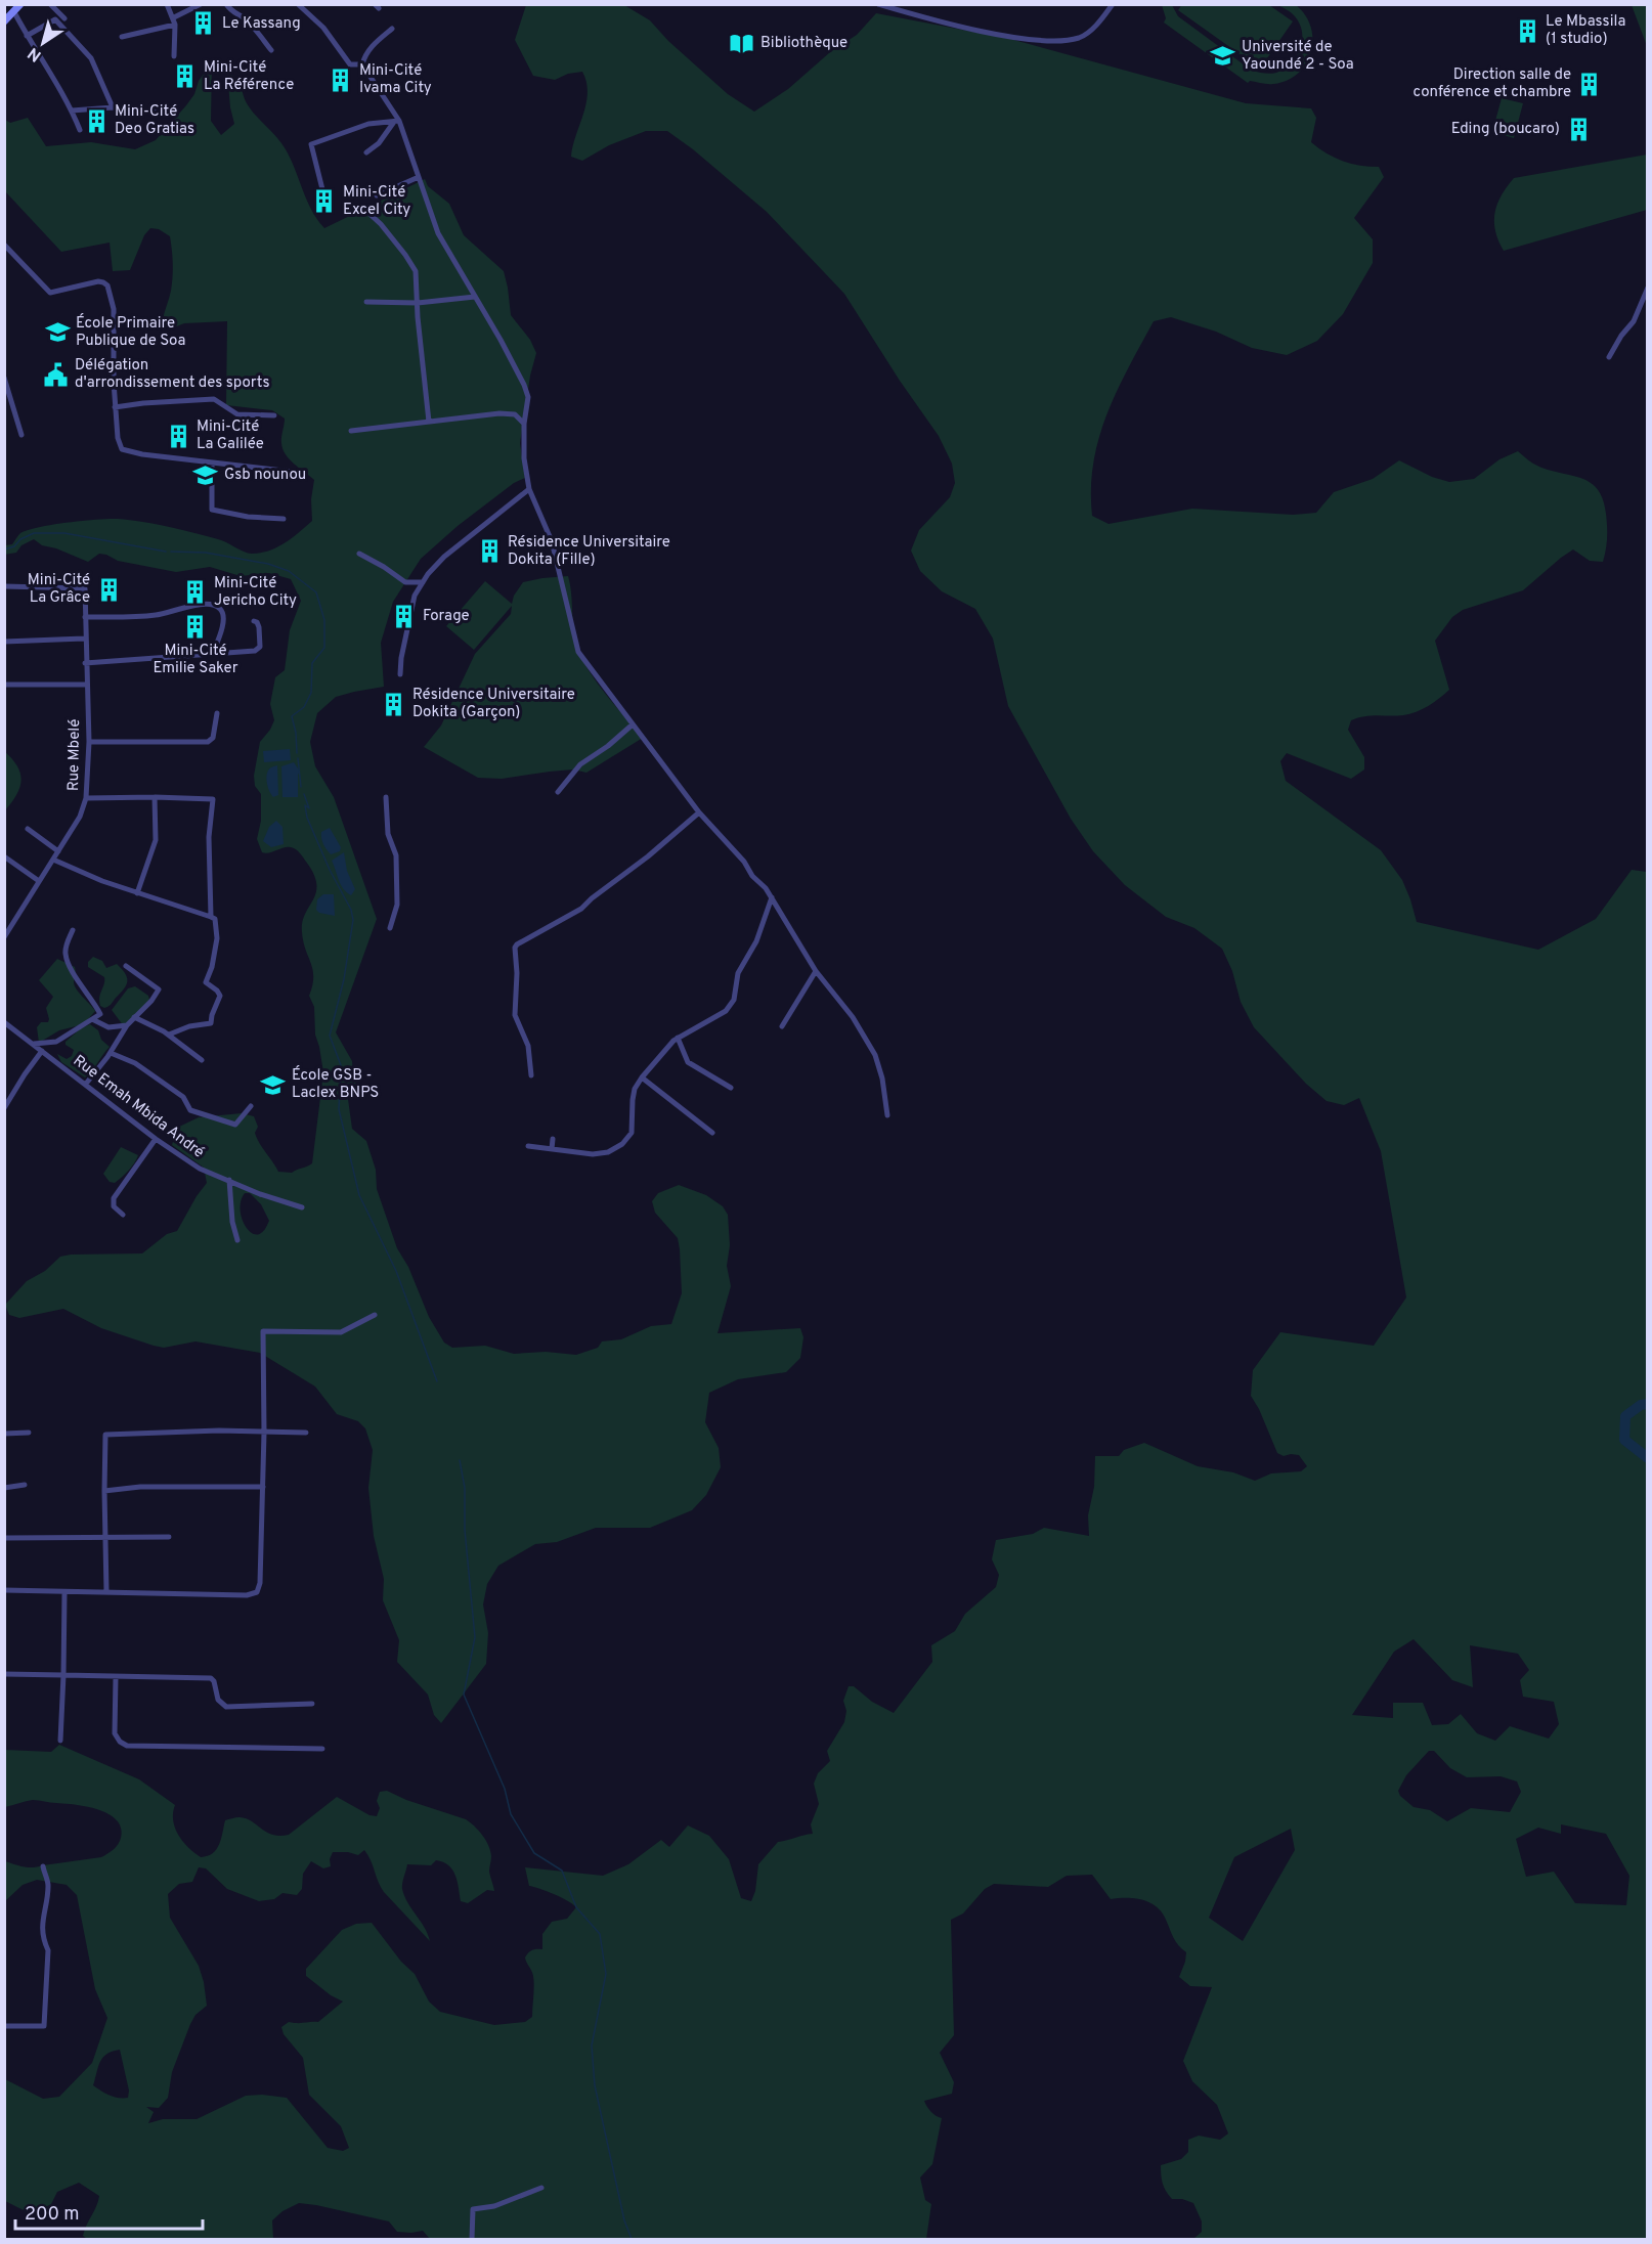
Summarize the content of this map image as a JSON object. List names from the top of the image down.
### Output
{
  "streets": {
    "street": ["Rue Mbelé", "Rue Emah Mbida André"]
  },
  "places": {
    "building": [
      "Le Kassang",
      "Le Mbassila (1 studio)",
      "Mini-Cité La Référence",
      "Mini-Cité Ivama City",
      "Direction salle de conférence et chambre",
      "Mini-Cité Deo Gratias",
      "Eding (boucaro)",
      "Mini-Cité Excel City",
      "Mini-Cité La Galilée",
      "Résidence Universitaire Dokita (Fille)",
      "Mini-Cité La Grâce",
      "Mini-Cité Jericho City",
      "Forage",
      "Mini-Cité Emilie Saker",
      "Résidence Universitaire Dokita (Garçon)"
    ],
    "library": ["Bibliothèque"],
    "school or university": [
      "Université de Yaoundé 2 - Soa",
      "École Primaire Publique de Soa",
      "Gsb nounou",
      "École GSB - Laclex BNPS"
    ],
    "public building": ["Délégation d'arrondissement des sports"]
  },
  "scale_bar": "200 m",
  "north": "bottom left"
}
